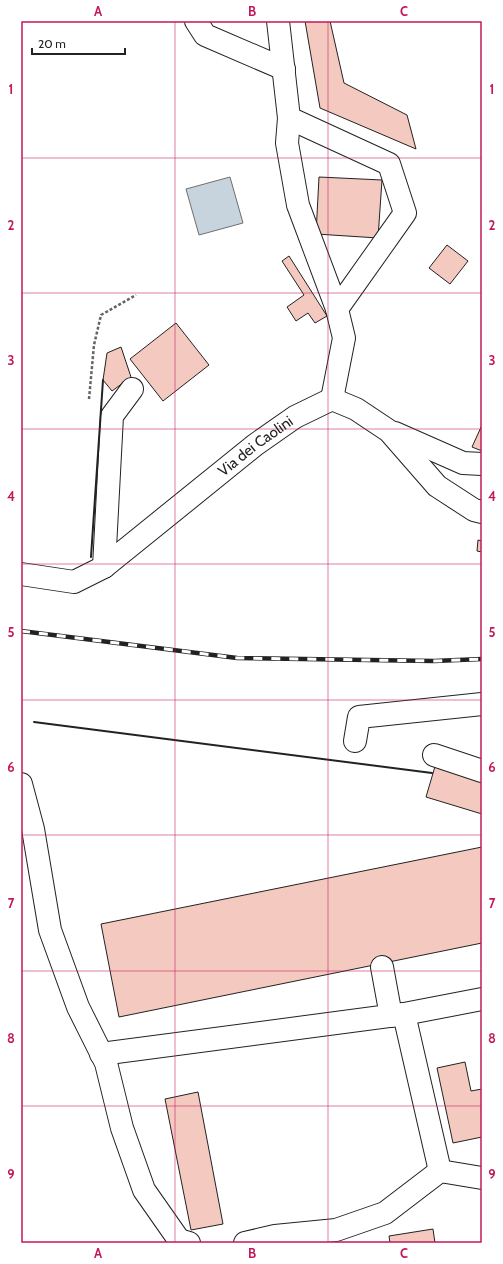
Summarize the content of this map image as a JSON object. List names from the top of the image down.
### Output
{
  "streets": {
    "street": ["Via dei Caolini"]
  },
  "scale_bar": "20 m",
  "grid": {
    "columns": ["A", "B", "C"],
    "rows": [
      "1",
      "2",
      "3",
      "4",
      "5",
      "6",
      "7",
      "8",
      "9"
    ]
  }
}
